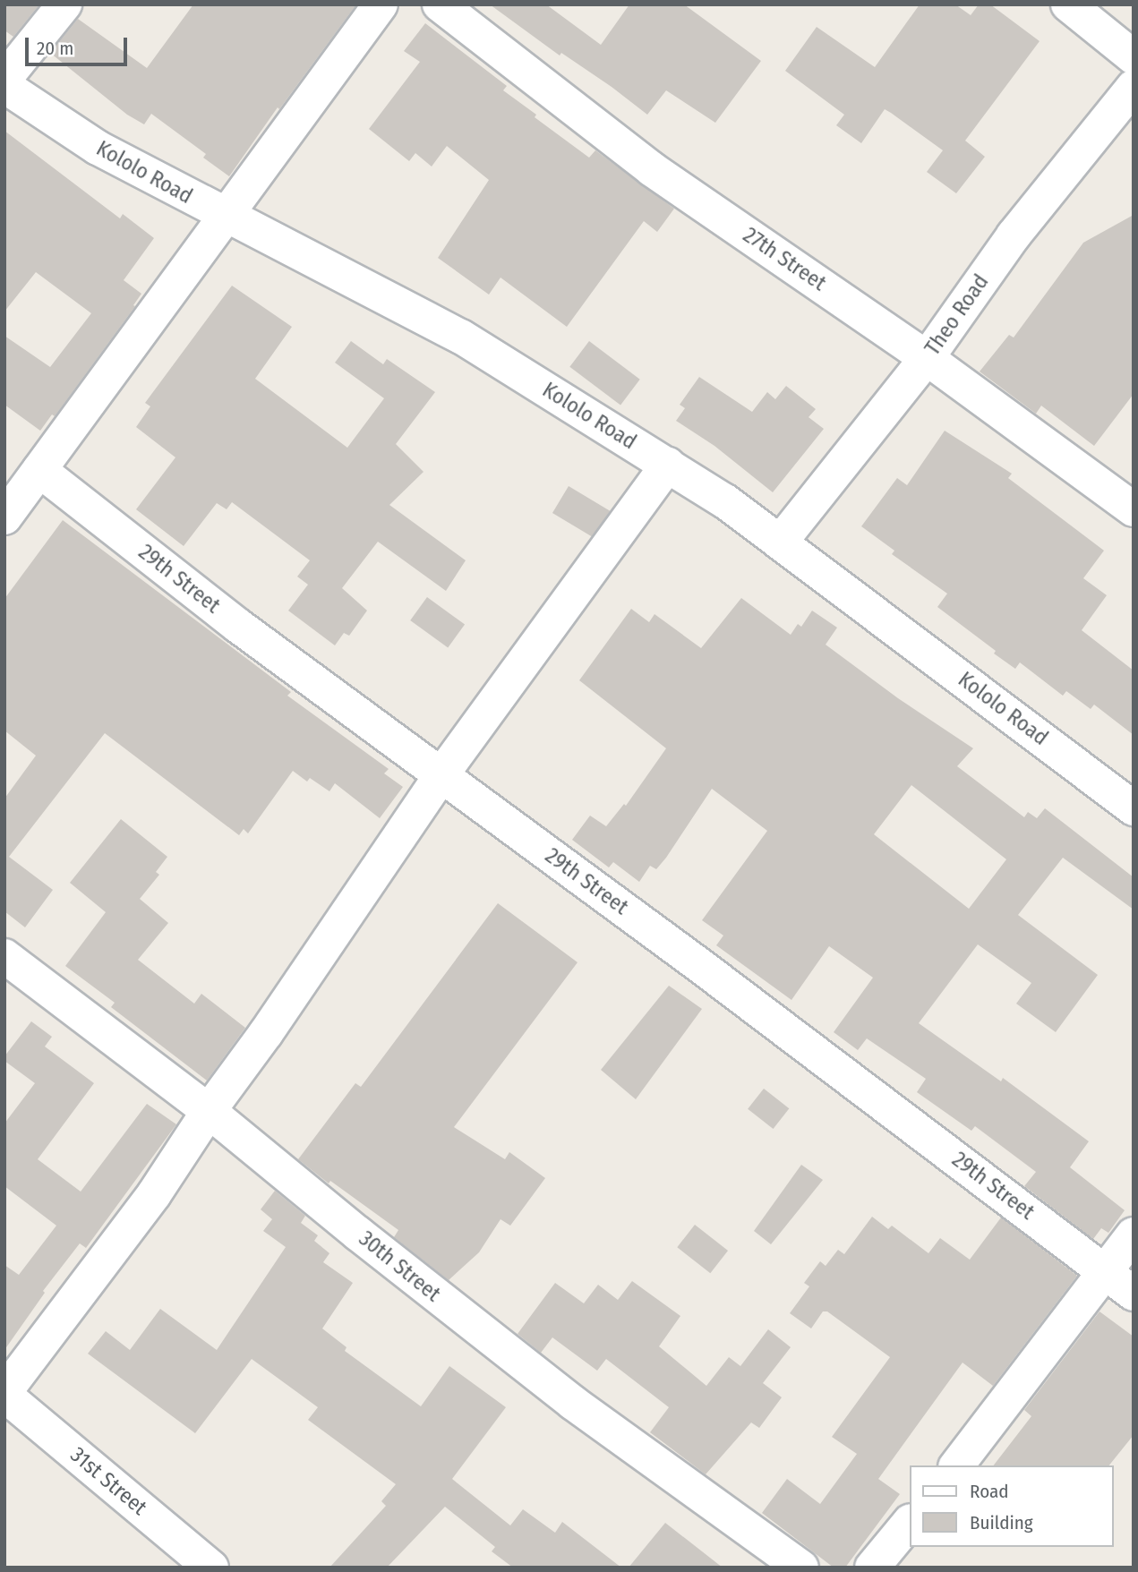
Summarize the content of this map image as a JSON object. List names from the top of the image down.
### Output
{
  "streets": {
    "street": [
      "Kololo Road",
      "27th Street",
      "Theo Road",
      "29th Street",
      "30th Street",
      "31st Street"
    ]
  },
  "crossings": [
    ["Kololo Road", "Theo Road"],
    ["27th Street", "Theo Road"]
  ],
  "legend": ["Road", "Building"],
  "scale_bar": "20 m"
}
